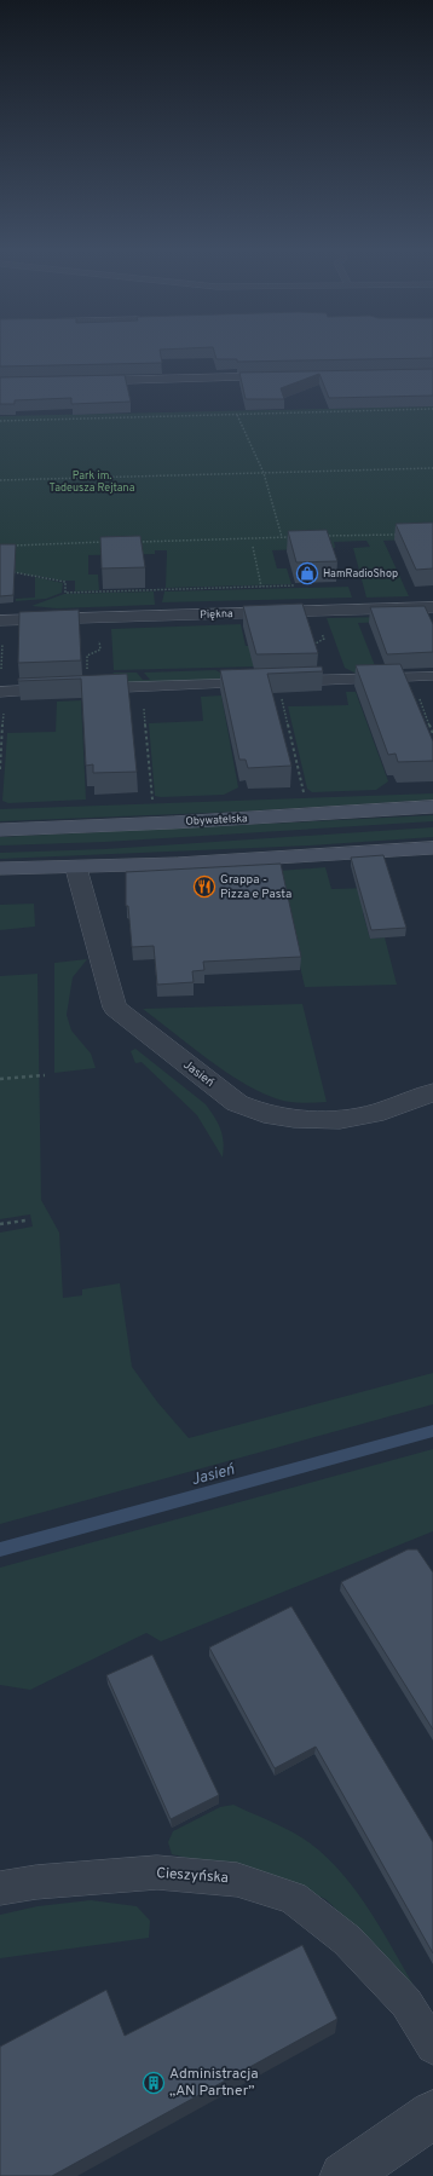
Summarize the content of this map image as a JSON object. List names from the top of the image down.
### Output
{
  "streets": {
    "main road": ["Obywatelska"],
    "street": ["Piękna", "Jasień"],
    "lane": ["Cieszyńska"]
  },
  "water": ["Jasień"],
  "parks": ["Park im. Tadeusza Rejtana"],
  "places": {
    "shop": ["HamRadioShop"],
    "restaurant": ["Grappa - Pizza e Pasta"],
    "building": ["Administracja „AN Partner”"]
  }
}
